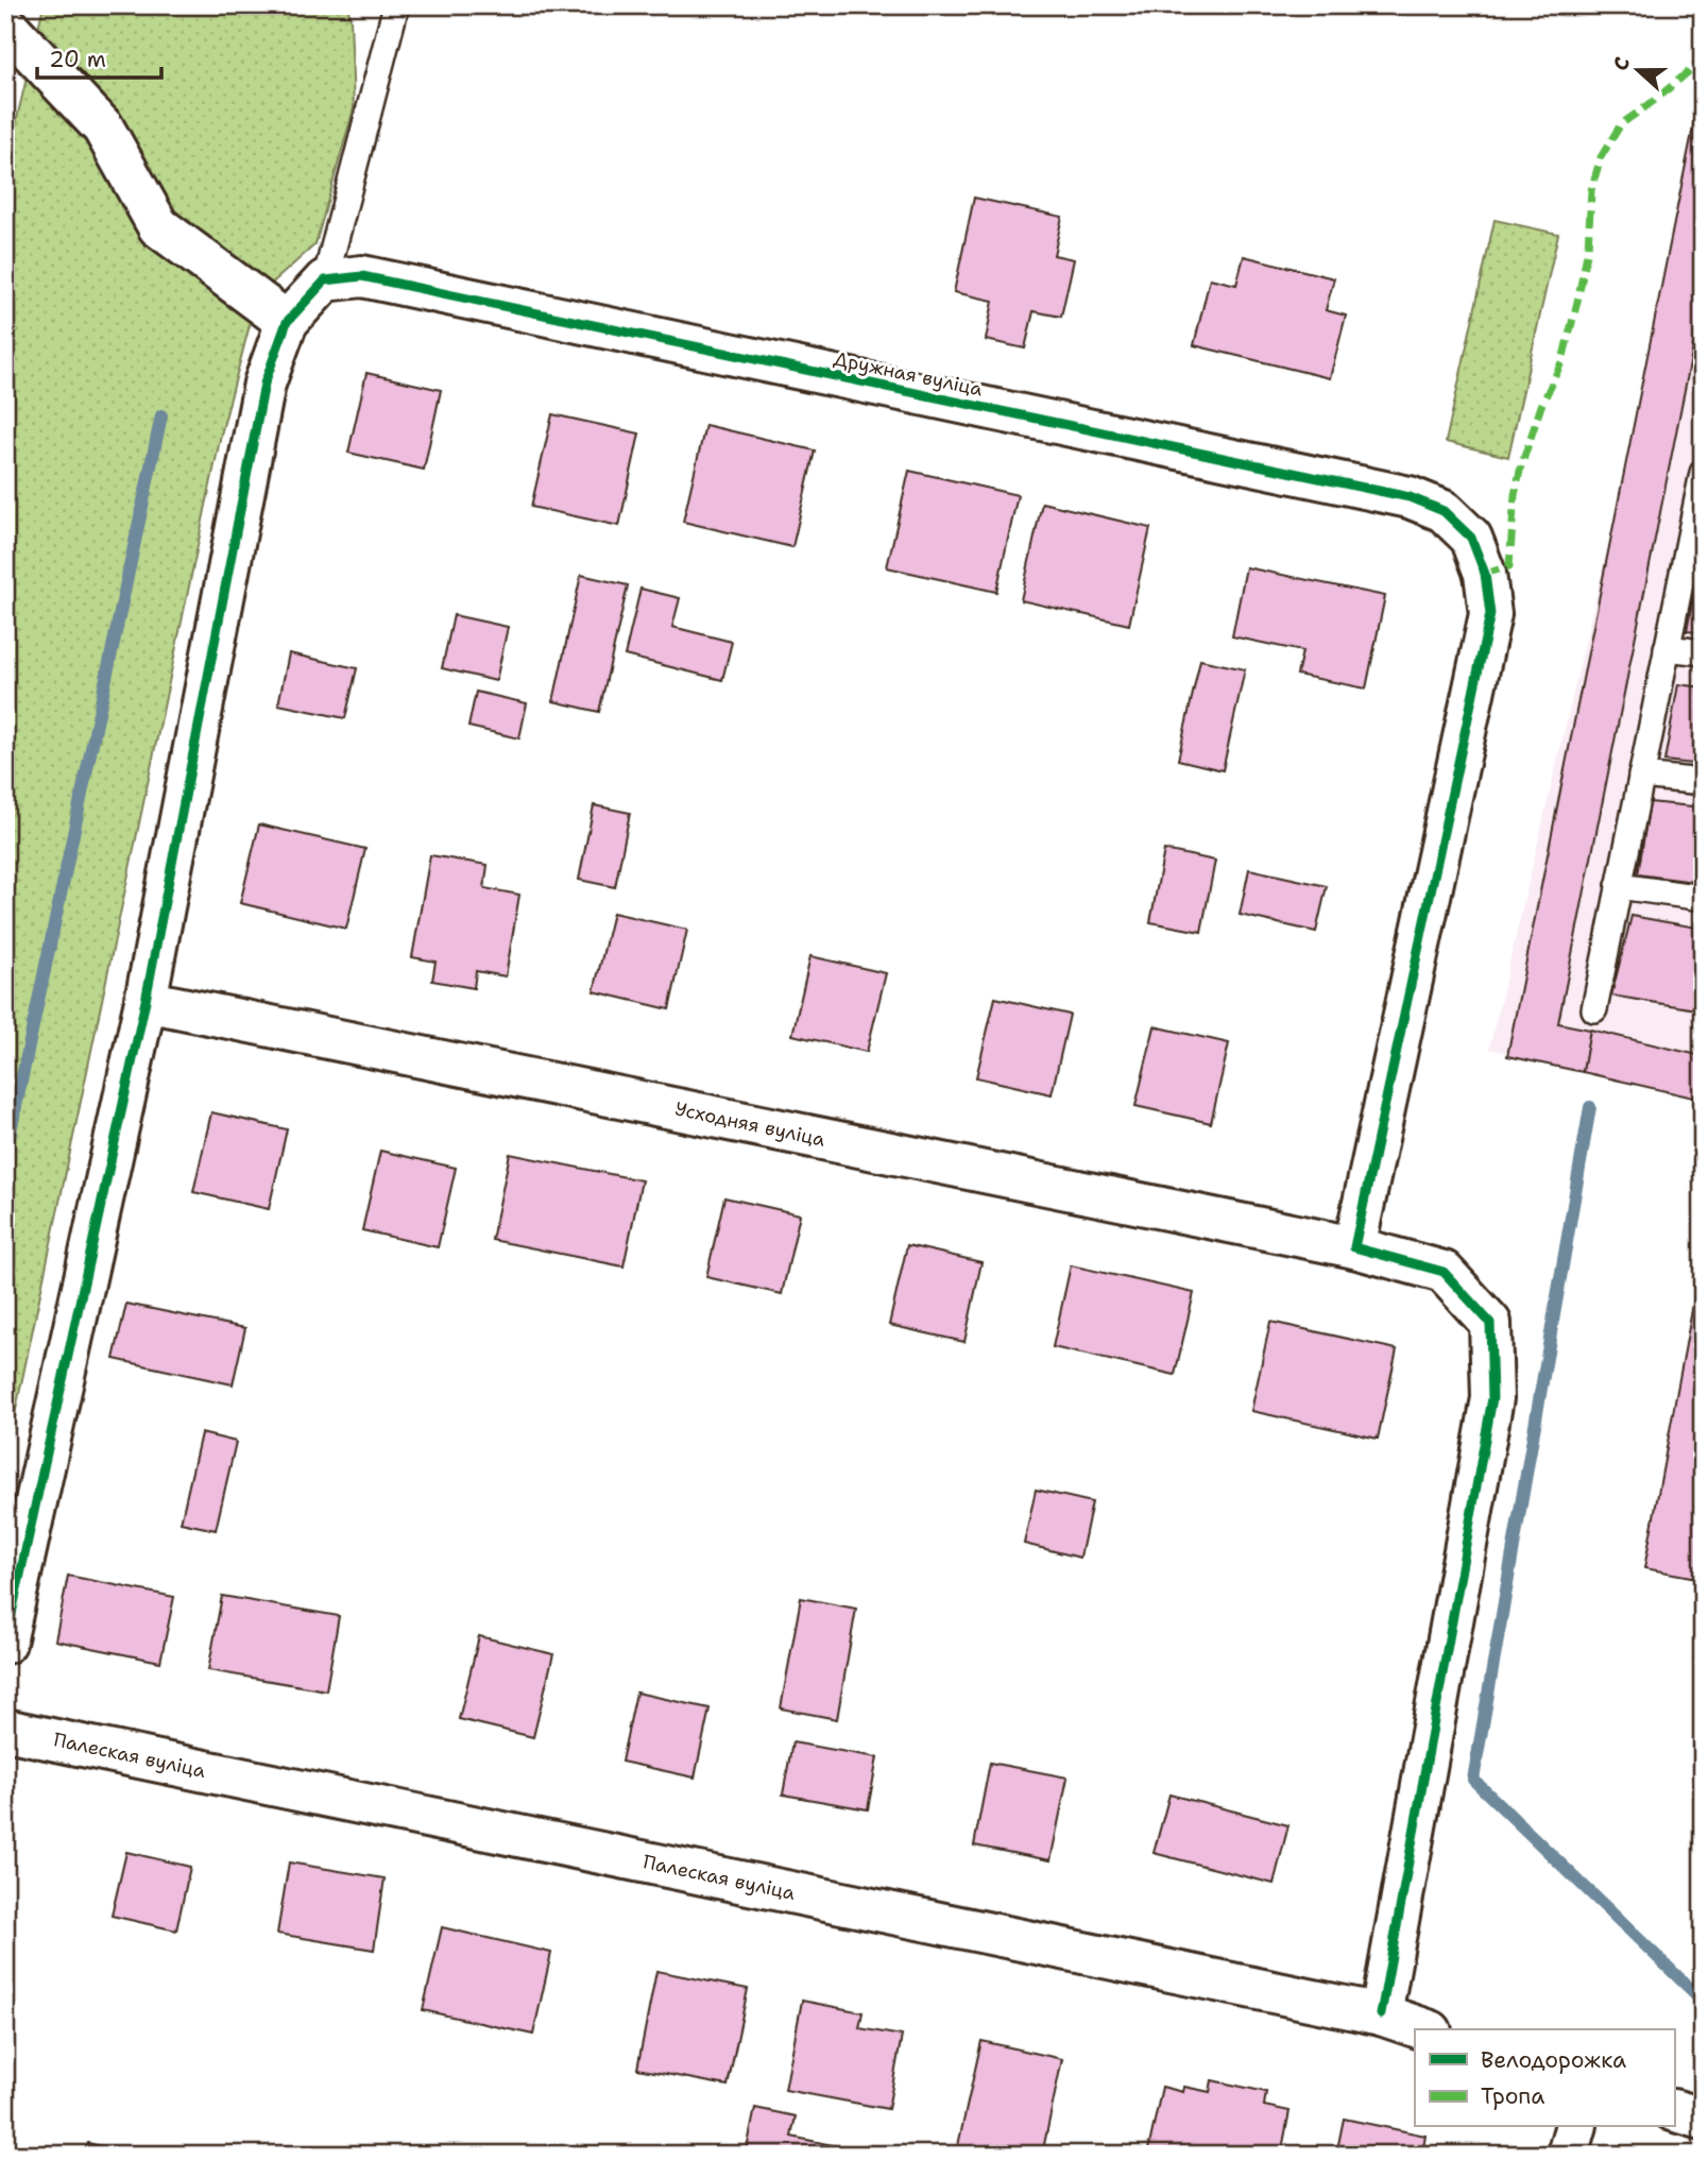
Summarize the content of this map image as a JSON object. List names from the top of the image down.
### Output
{
  "streets": {
    "street": ["Дружная вуліца", "Усходняя вуліца", "Палеская вуліца"]
  },
  "crossings": [
    ["Дружная вуліца", "Усходняя вуліца"],
    ["Усходняя вуліца", "Палеская вуліца"]
  ],
  "legend": ["Велодорожка", "Тропа"],
  "scale_bar": "20 m",
  "north": "left"
}
